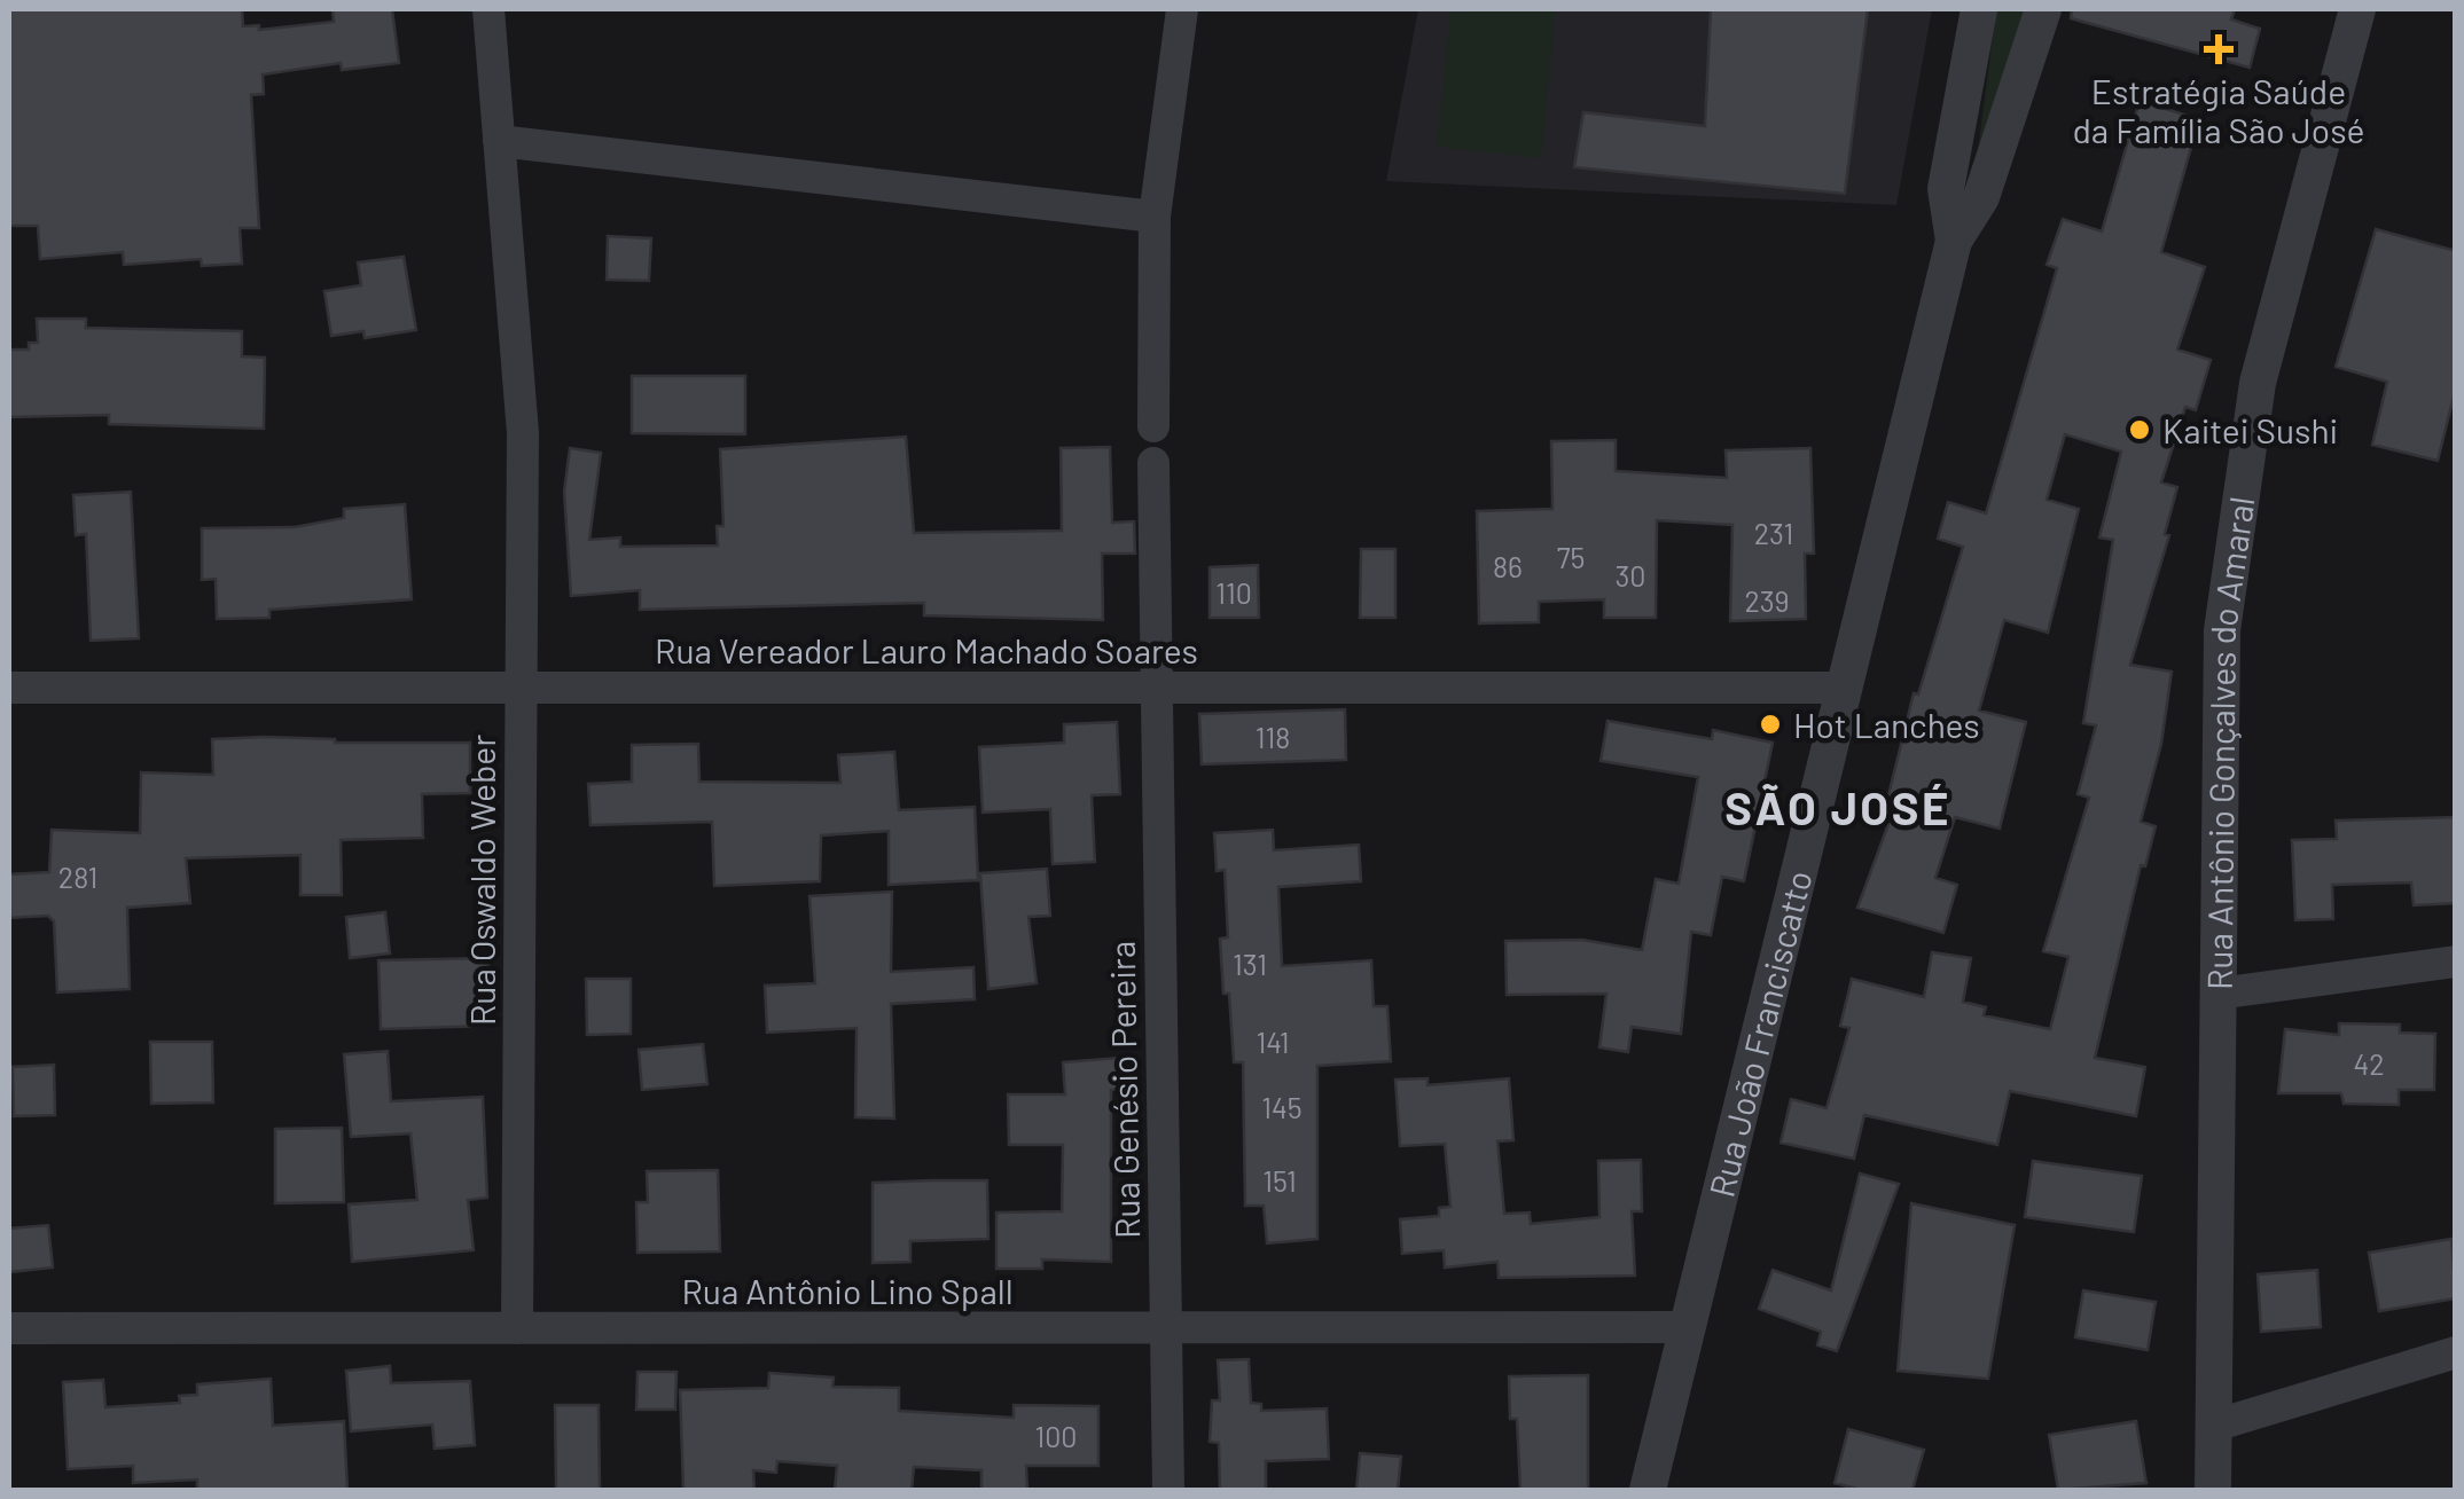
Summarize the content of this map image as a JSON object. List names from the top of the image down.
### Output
{
  "streets": {
    "street": [
      "Rua Vereador Lauro Machado Soares",
      "Rua Antônio Gonçalves do Amaral",
      "Rua Oswaldo Weber",
      "Rua João Franciscatto",
      "Rua Genésio Pereira",
      "Rua Antônio Lino Spall"
    ]
  },
  "crossings": [
    ["Rua Vereador Lauro Machado Soares", "Rua Oswaldo Weber"],
    ["Rua Vereador Lauro Machado Soares", "Rua João Franciscatto"],
    ["Rua Vereador Lauro Machado Soares", "Rua Genésio Pereira"],
    ["Rua Oswaldo Weber", "Rua Antônio Lino Spall"],
    ["Rua João Franciscatto", "Rua Antônio Lino Spall"],
    ["Rua Genésio Pereira", "Rua Antônio Lino Spall"]
  ],
  "districts": ["SÃO JOSÉ"],
  "places": {
    "health": ["Estratégia Saúde da Família São José"],
    "other": ["Kaitei Sushi", "Hot Lanches"]
  },
  "house_numbers": [
    "231",
    "75",
    "86",
    "30",
    "110",
    "239",
    "118",
    "281",
    "131",
    "141",
    "42",
    "145",
    "151",
    "100"
  ]
}
